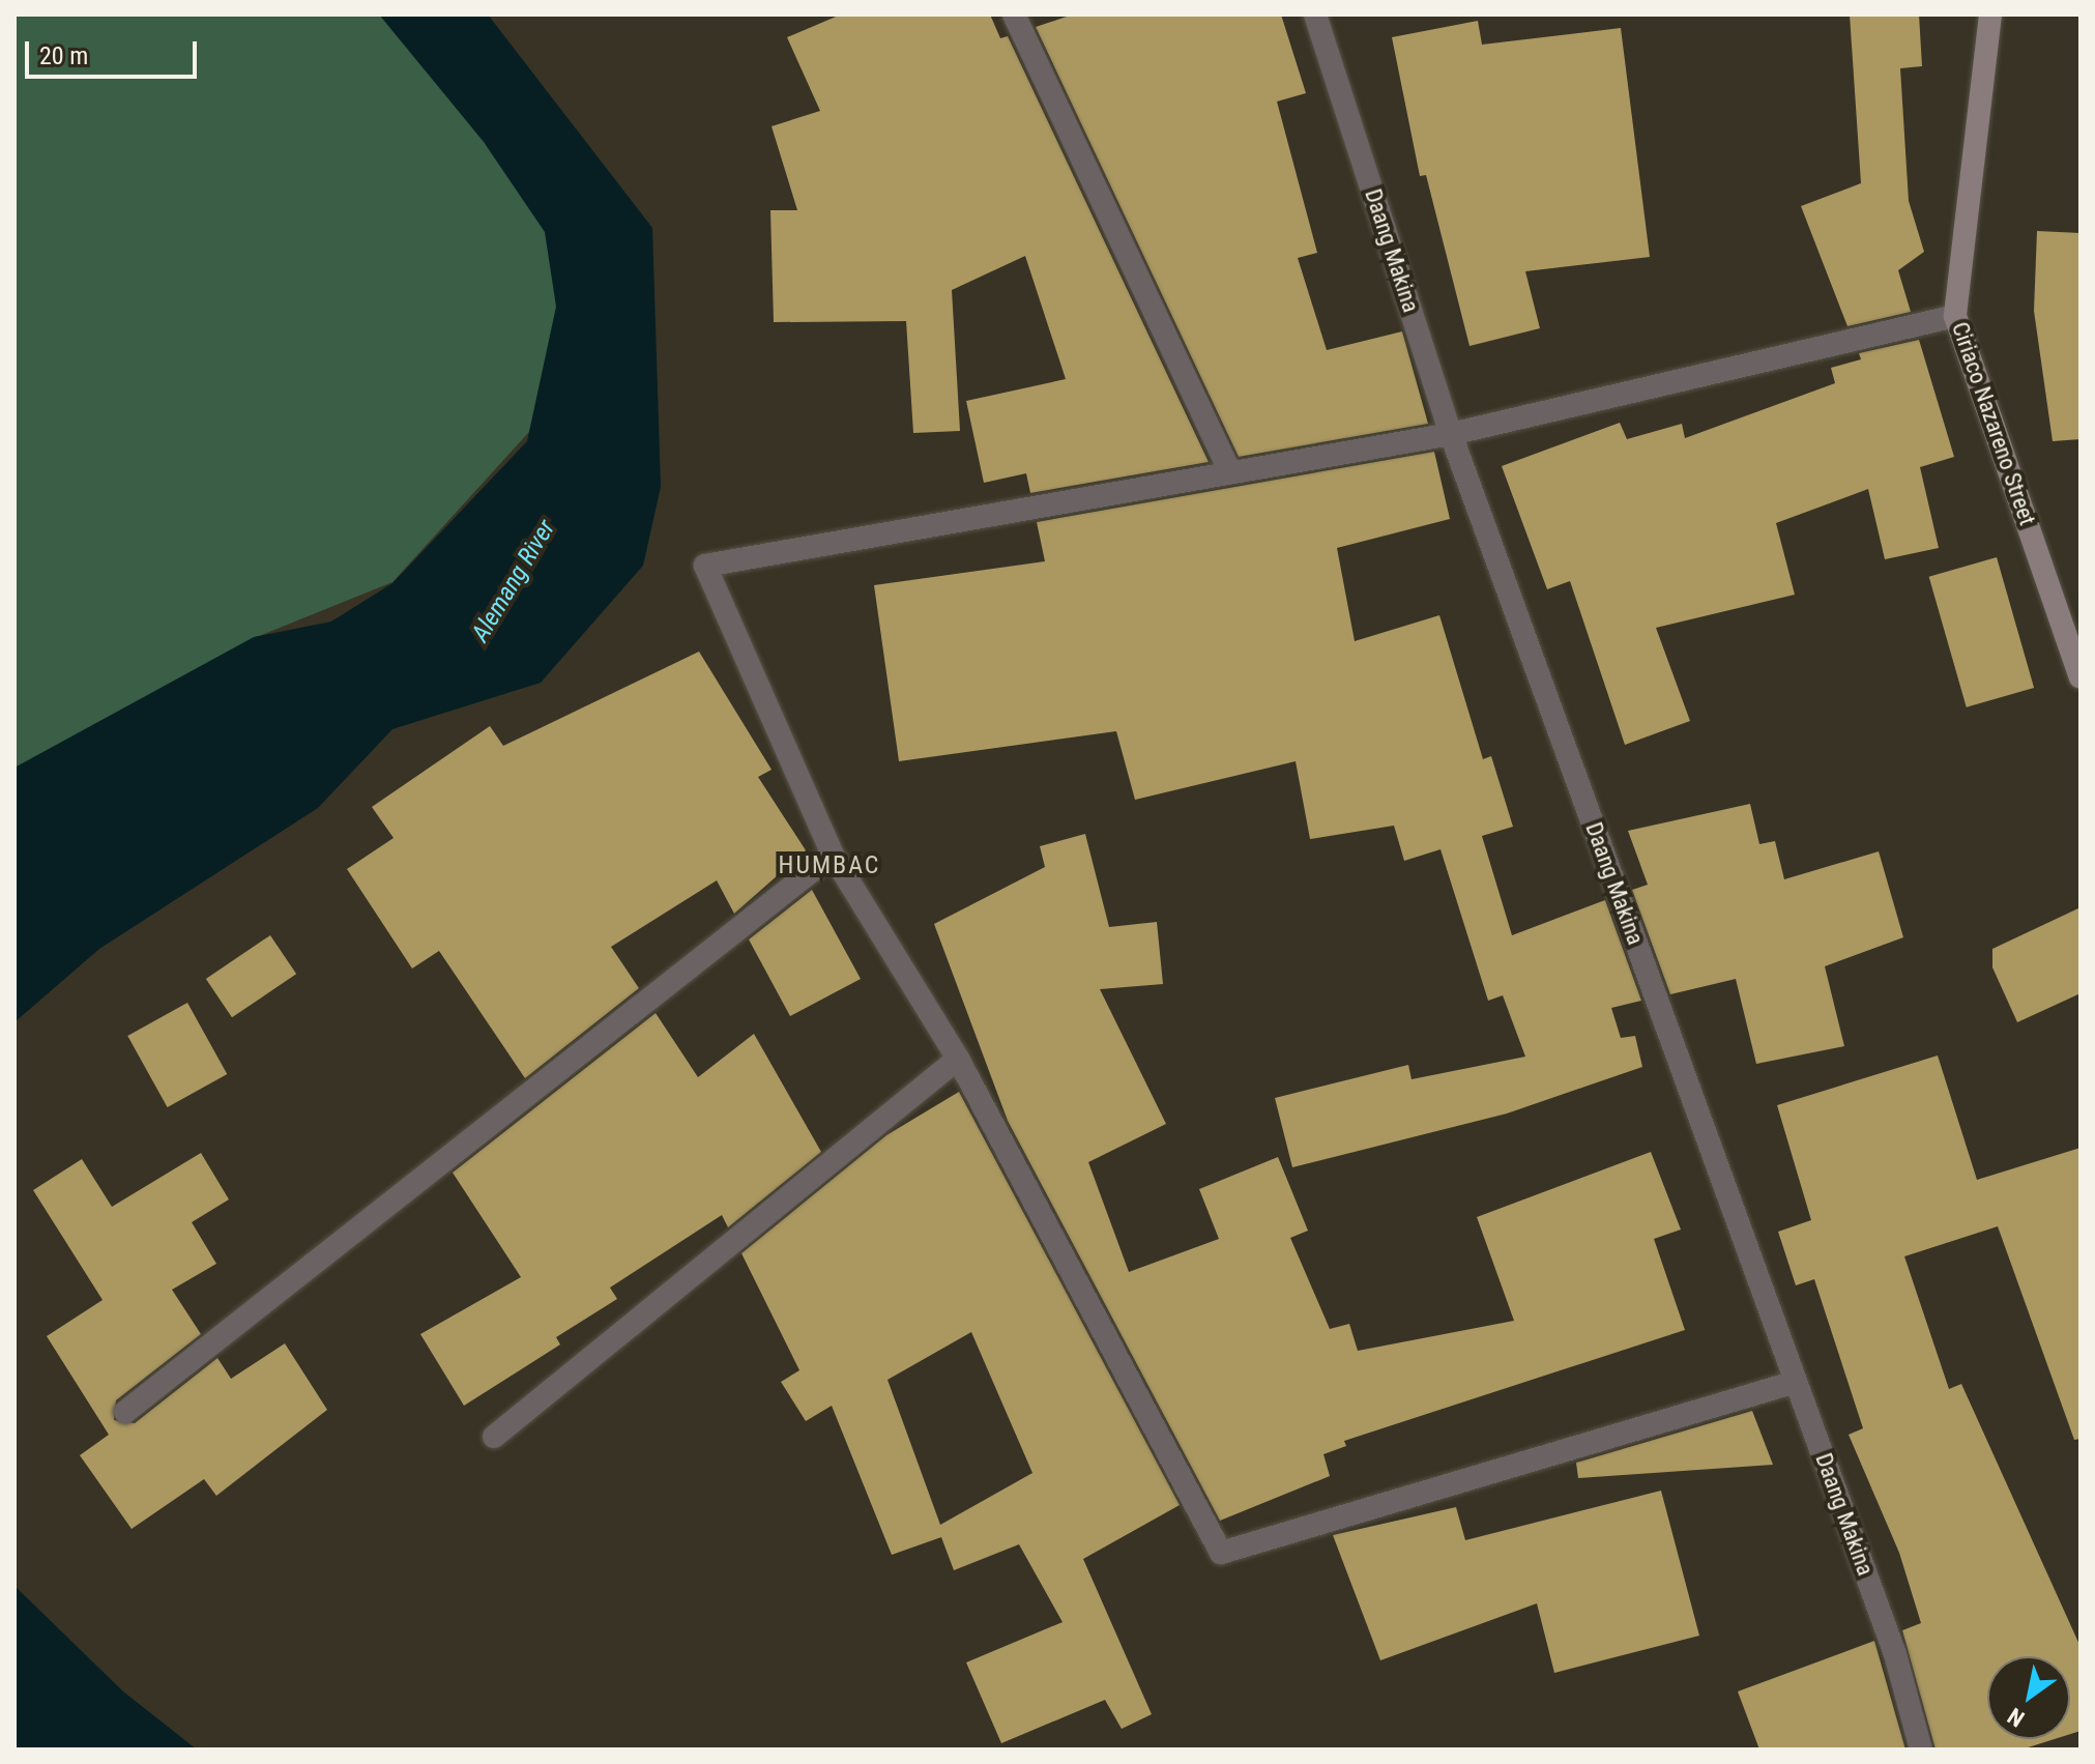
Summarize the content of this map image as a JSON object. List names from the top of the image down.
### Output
{
  "streets": {
    "main road": ["Ciriaco Nazareno Street"],
    "street": ["Daang Makina"]
  },
  "districts": ["HUMBAC"],
  "water": ["Alemang River"],
  "scale_bar": "20 m",
  "north": "bottom left"
}
